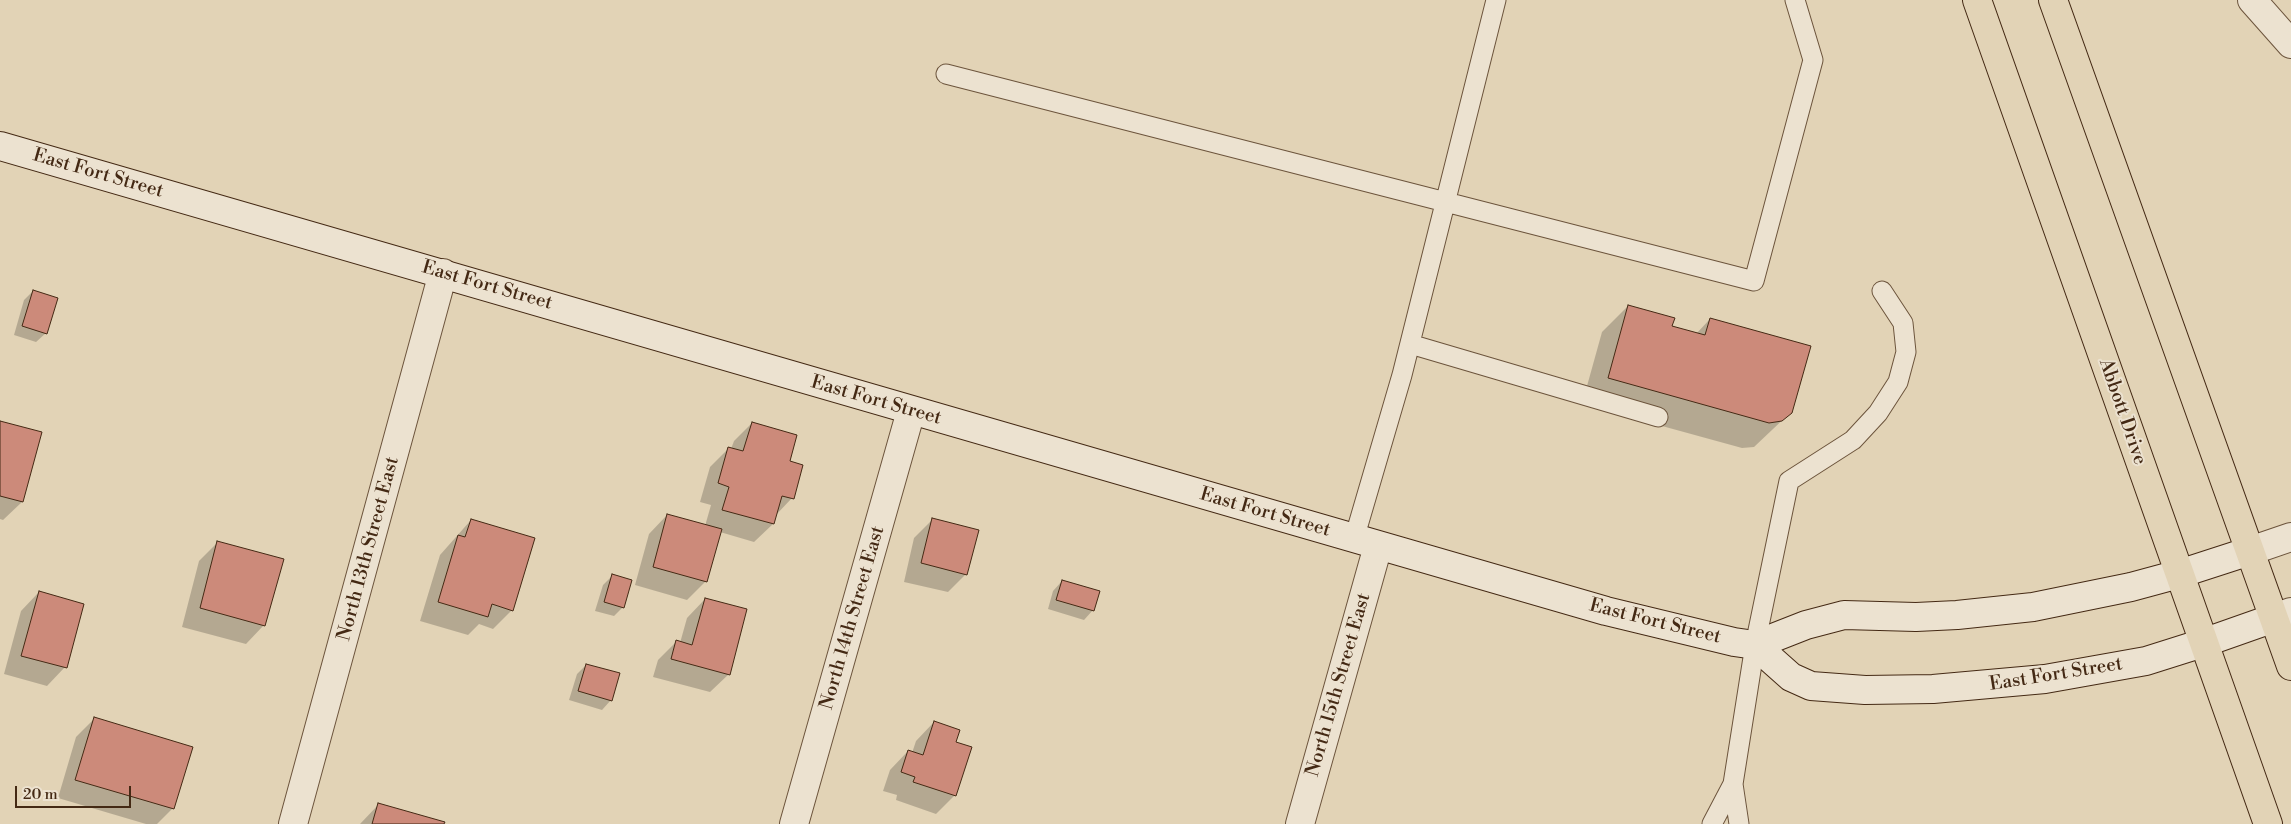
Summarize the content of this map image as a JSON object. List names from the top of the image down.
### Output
{
  "streets": {
    "highway": ["Abbott Drive"],
    "street": [
      "East Fort Street",
      "North 13th Street East",
      "North 14th Street East",
      "North 15th Street East"
    ]
  },
  "crossings": [
    ["East Fort Street", "Abbott Drive"],
    ["East Fort Street", "North 13th Street East"],
    ["East Fort Street", "North 14th Street East"],
    ["East Fort Street", "North 15th Street East"]
  ],
  "scale_bar": "20 m"
}
